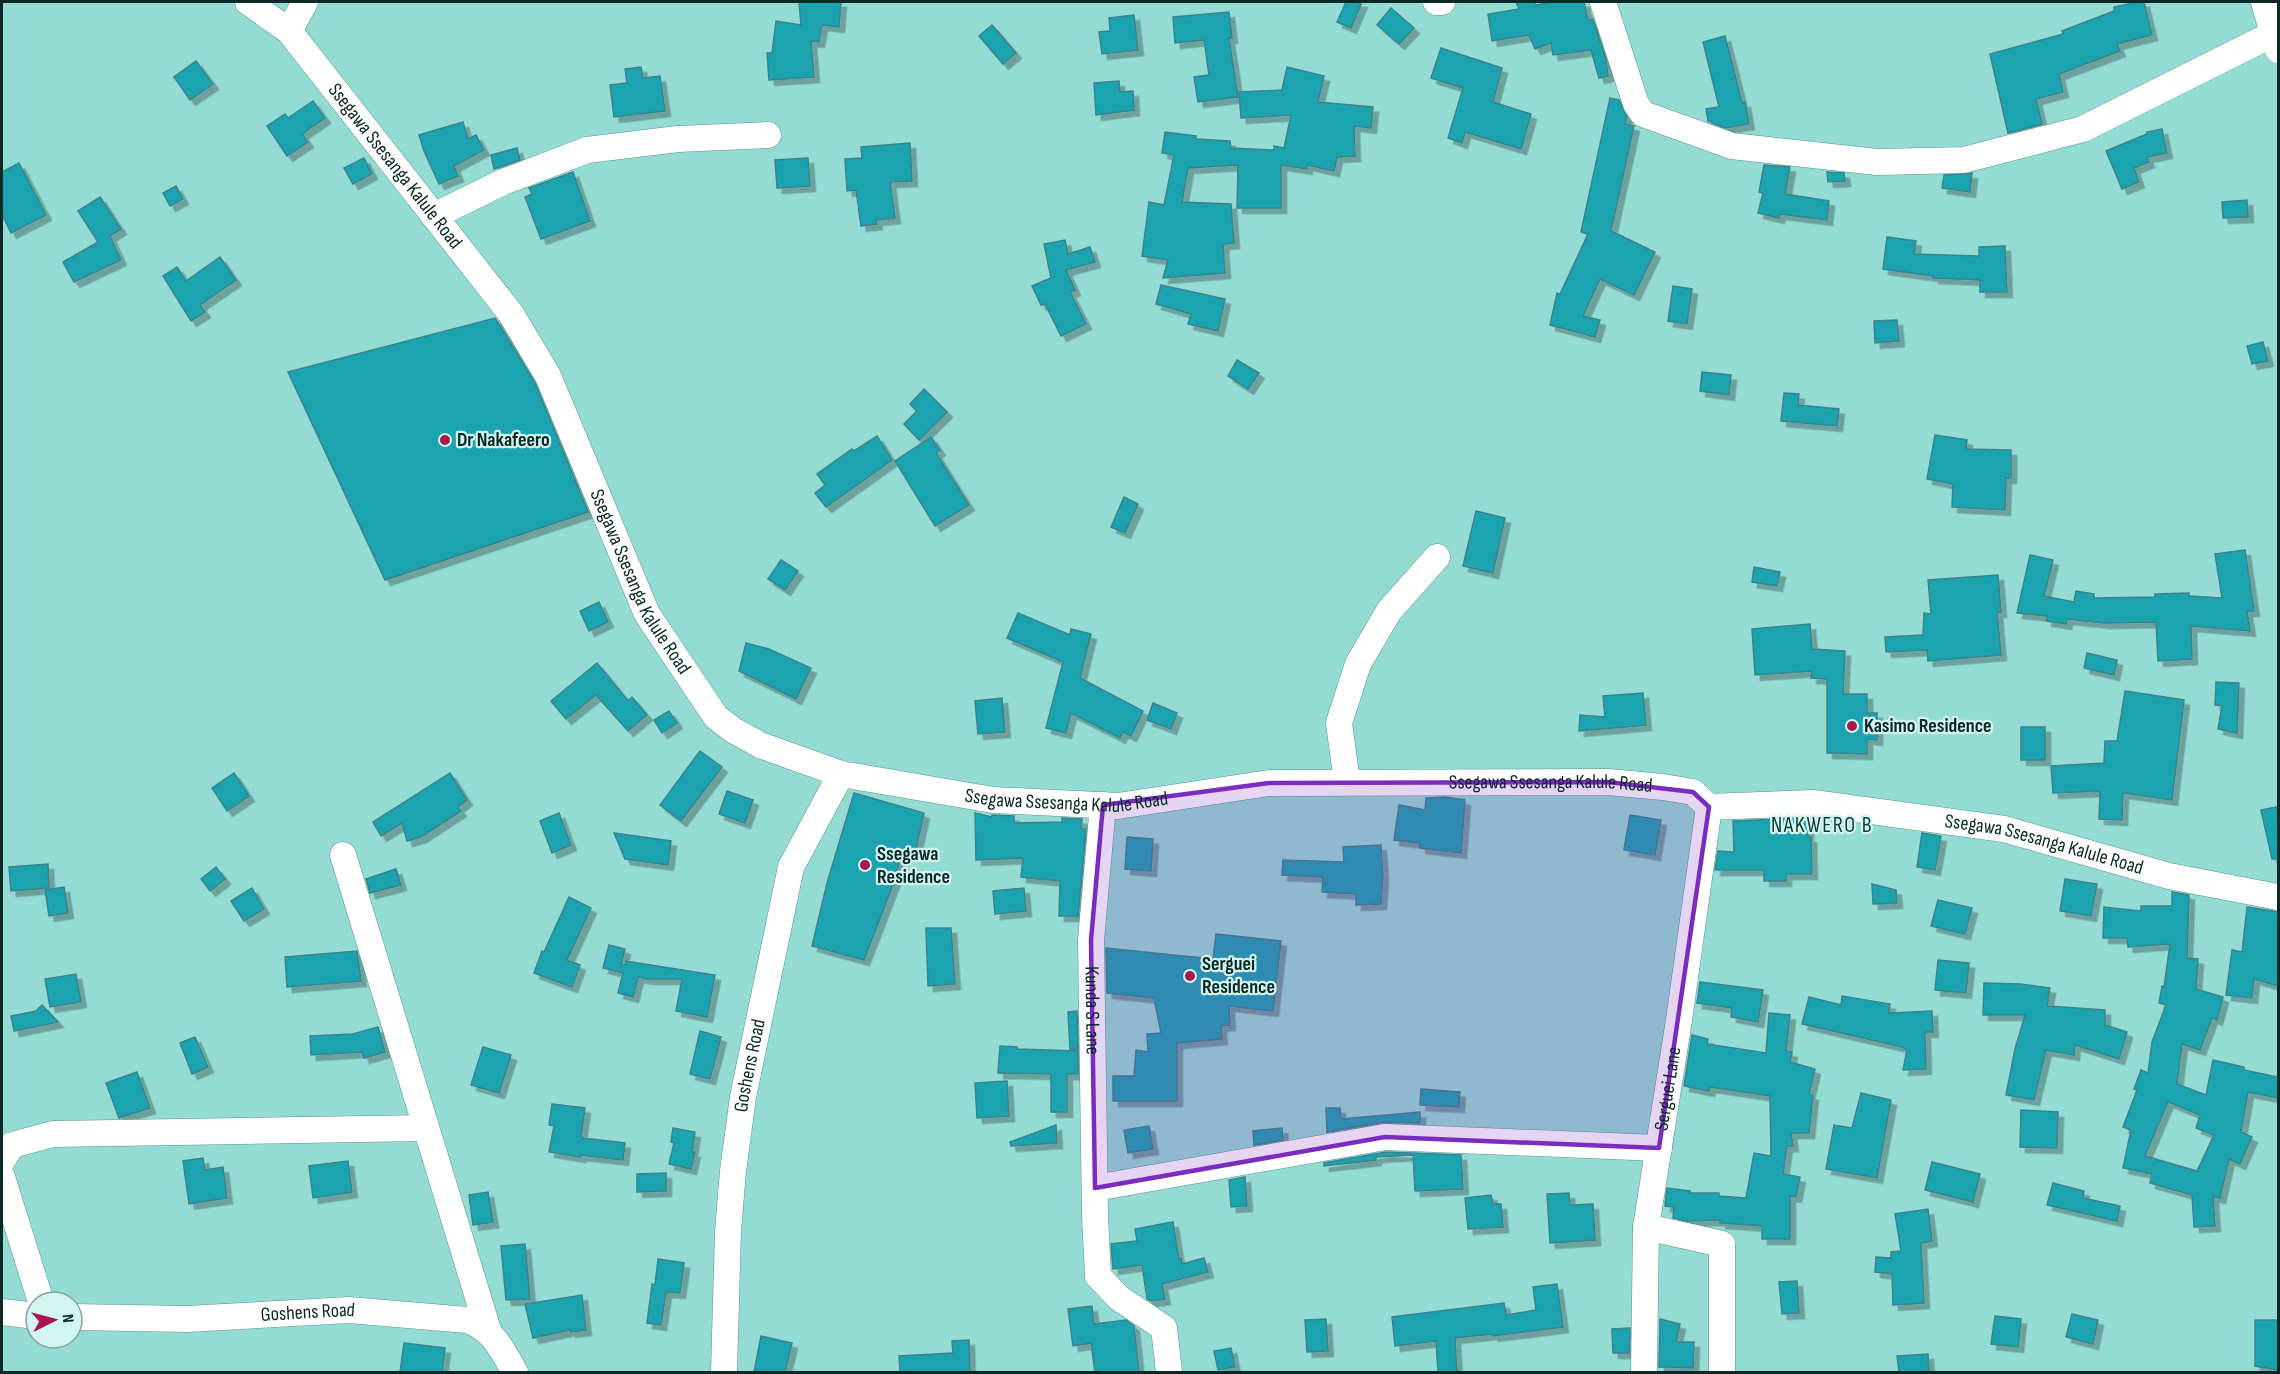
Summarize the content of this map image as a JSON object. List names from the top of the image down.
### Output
{
  "streets": {
    "street": [
      "Ssegawa Ssesanga Kalule Road",
      "Kunda S Lane",
      "Goshens Road",
      "Serguei Lane"
    ]
  },
  "crossings": [
    ["Ssegawa Ssesanga Kalule Road", "Kunda S Lane"],
    ["Ssegawa Ssesanga Kalule Road", "Goshens Road"],
    ["Ssegawa Ssesanga Kalule Road", "Serguei Lane"]
  ],
  "districts": ["NAKWERO B"],
  "places": [
    "Dr Nakafeero",
    "Kasimo Residence",
    "Ssegawa Residence",
    "Serguei Residence"
  ],
  "north": "right"
}
